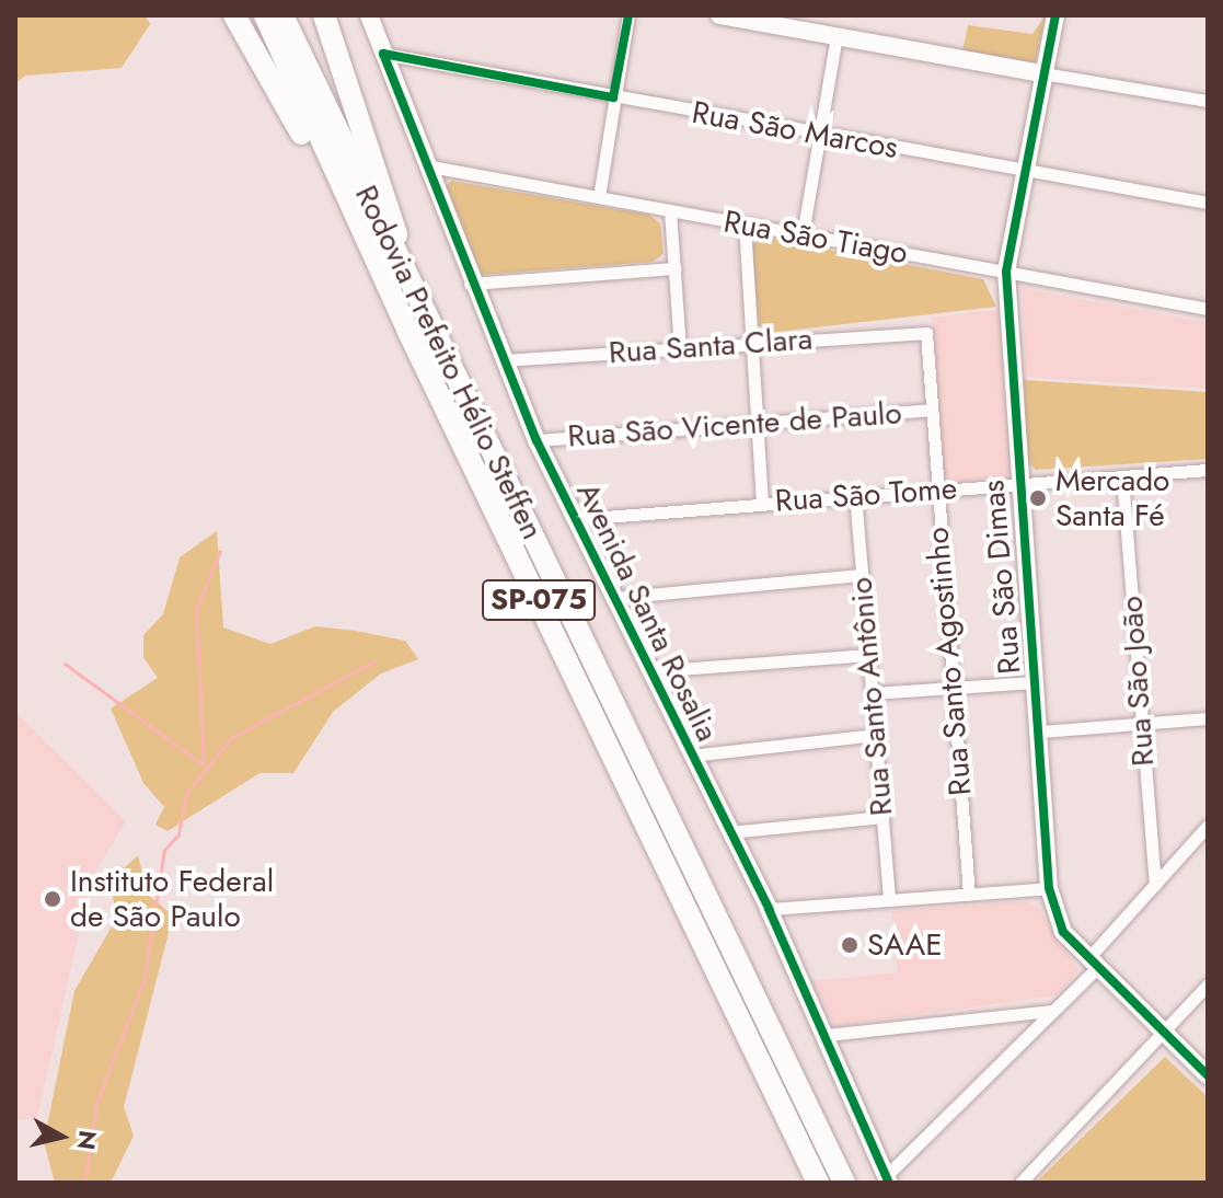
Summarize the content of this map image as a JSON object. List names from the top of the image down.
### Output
{
  "streets": {
    "highway": ["Rodovia Prefeito Hélio Steffen", "SP-075"],
    "street": [
      "Rua São Marcos",
      "Rua São Tiago",
      "Rua Santa Clara",
      "Rua São Vicente de Paulo",
      "Rua São Tome",
      "Rua São Dimas",
      "Avenida Santa Rosalia",
      "Rua Santo Agostinho",
      "Rua São João",
      "Rua Santo Antônio"
    ]
  },
  "crossings": [
    ["Rua São Marcos", "Rua São Dimas"],
    ["Rua São Marcos", "Avenida Santa Rosalia"],
    ["Rua São Tiago", "Rua São Dimas"],
    ["Rua São Tiago", "Avenida Santa Rosalia"],
    ["Rua Santa Clara", "Avenida Santa Rosalia"],
    ["Rua Santa Clara", "Rua Santo Agostinho"],
    ["Rua São Vicente de Paulo", "Avenida Santa Rosalia"],
    ["Rua São Vicente de Paulo", "Rua Santo Agostinho"],
    ["Rua São Tome", "Rua São Dimas"],
    ["Rua São Tome", "Avenida Santa Rosalia"],
    ["Rua São Tome", "Rua Santo Agostinho"],
    ["Rua São Tome", "Rua São João"],
    ["Rua São Tome", "Rua Santo Antônio"]
  ],
  "places": ["Mercado Santa Fé", "Instituto Federal de São Paulo", "SAAE"],
  "north": "right"
}
